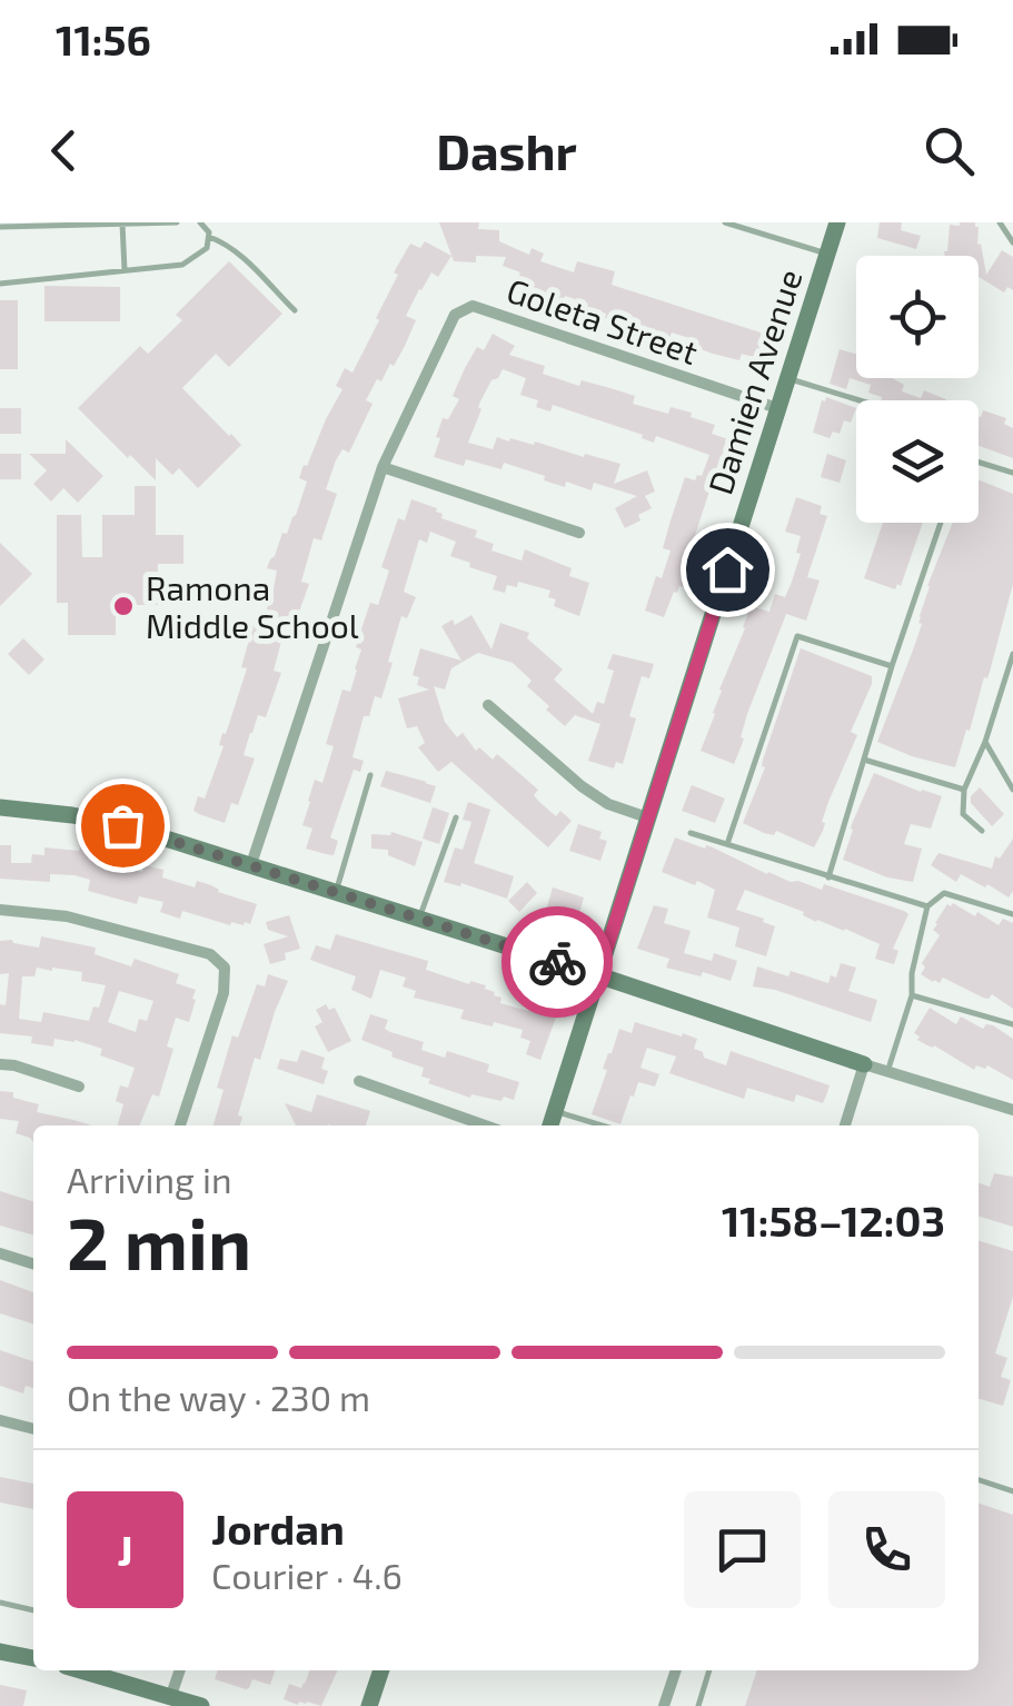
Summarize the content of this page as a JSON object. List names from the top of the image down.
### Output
{
  "streets": {
    "street": ["Goleta Street", "Damien Avenue"]
  },
  "crossings": [
    ["Goleta Street", "Damien Avenue"]
  ],
  "places": ["Ramona Middle School"],
  "page": {
    "status": "11:56",
    "header": "Dashr",
    "heading": ["2 min", "Arriving in", "11:58–12:03"],
    "panel": ["Jordan", "Courier · 4.6"],
    "bar": "On the way · 230 m",
    "round": "J"
  }
}
